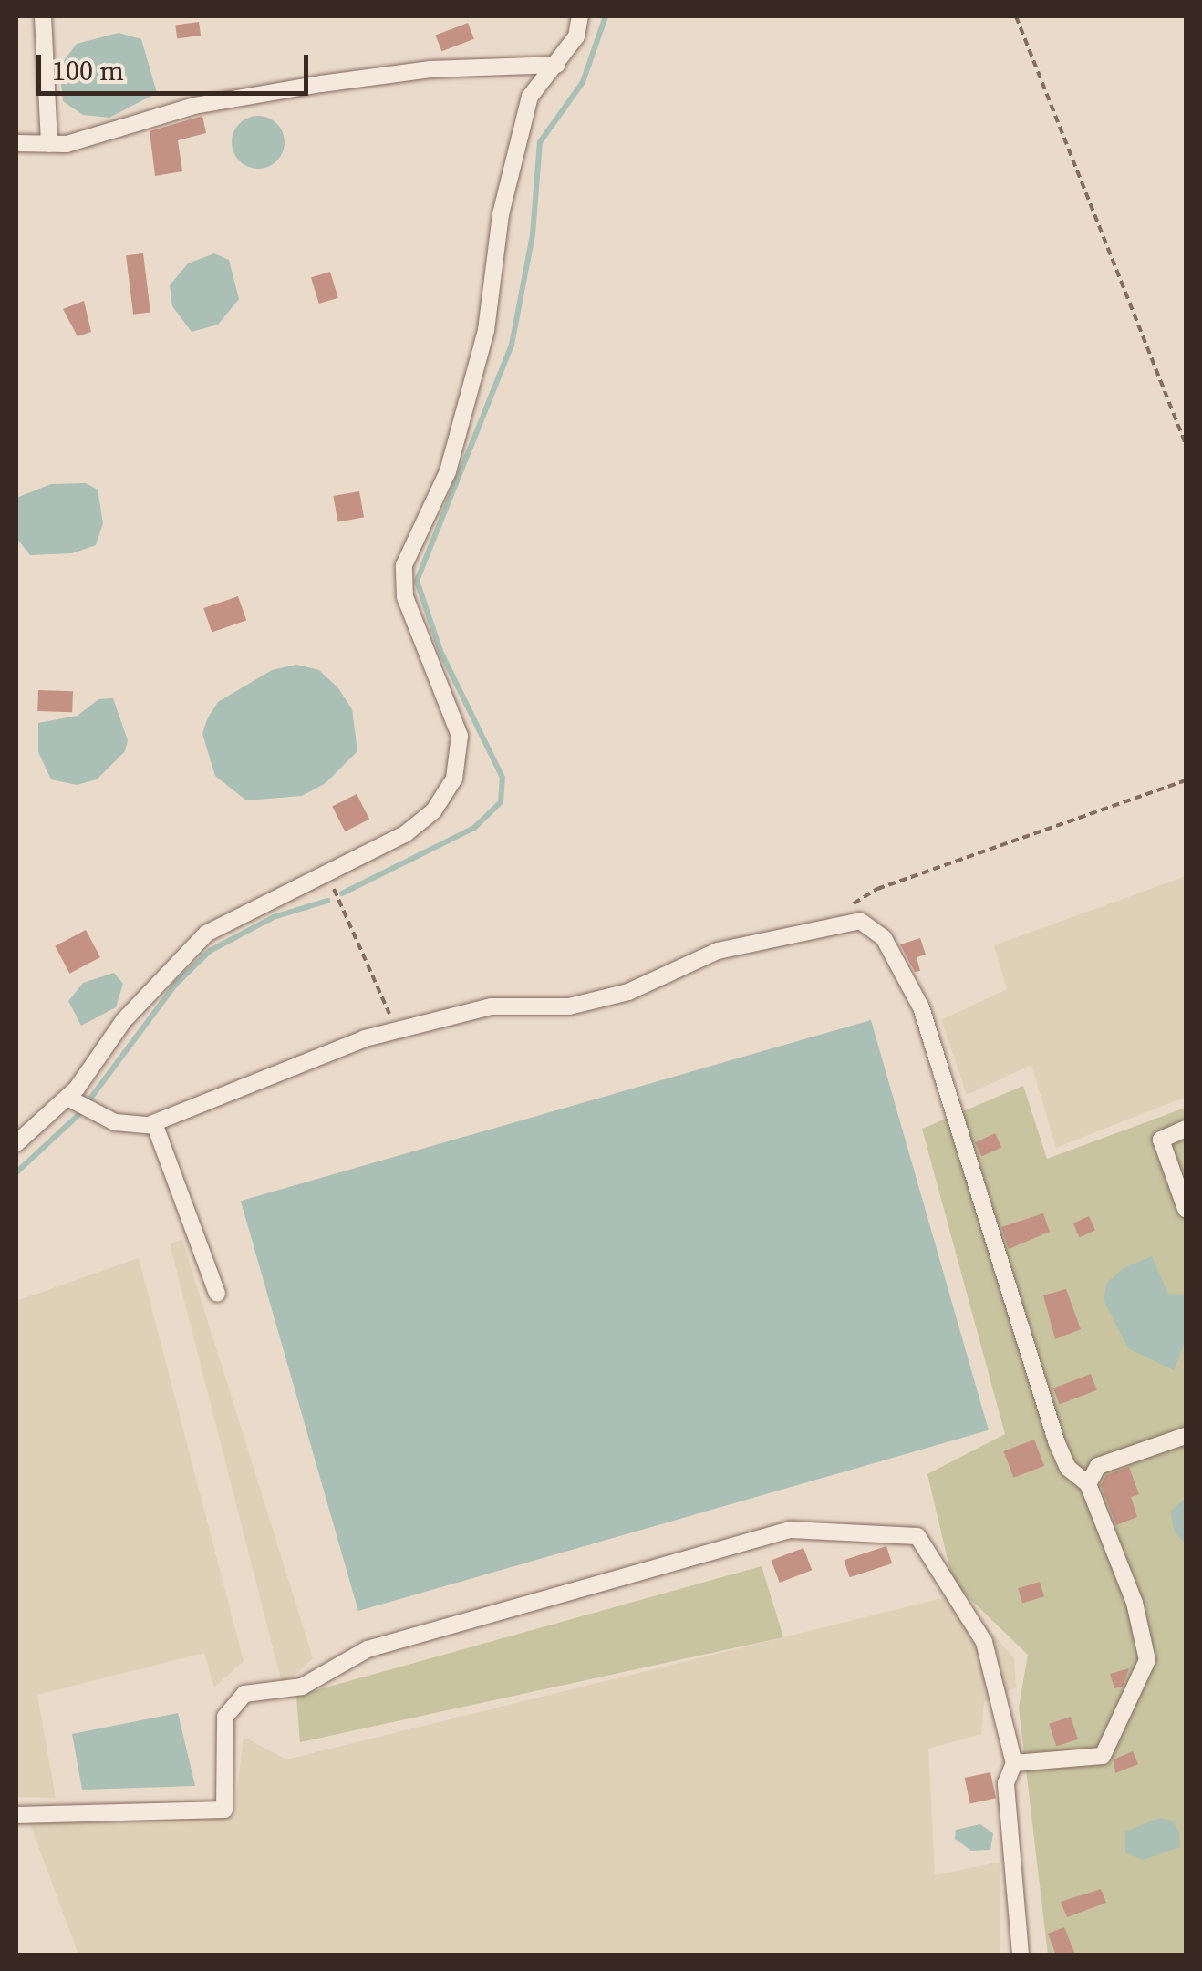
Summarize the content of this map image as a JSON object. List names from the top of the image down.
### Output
{
  "scale_bar": "100 m"
}
